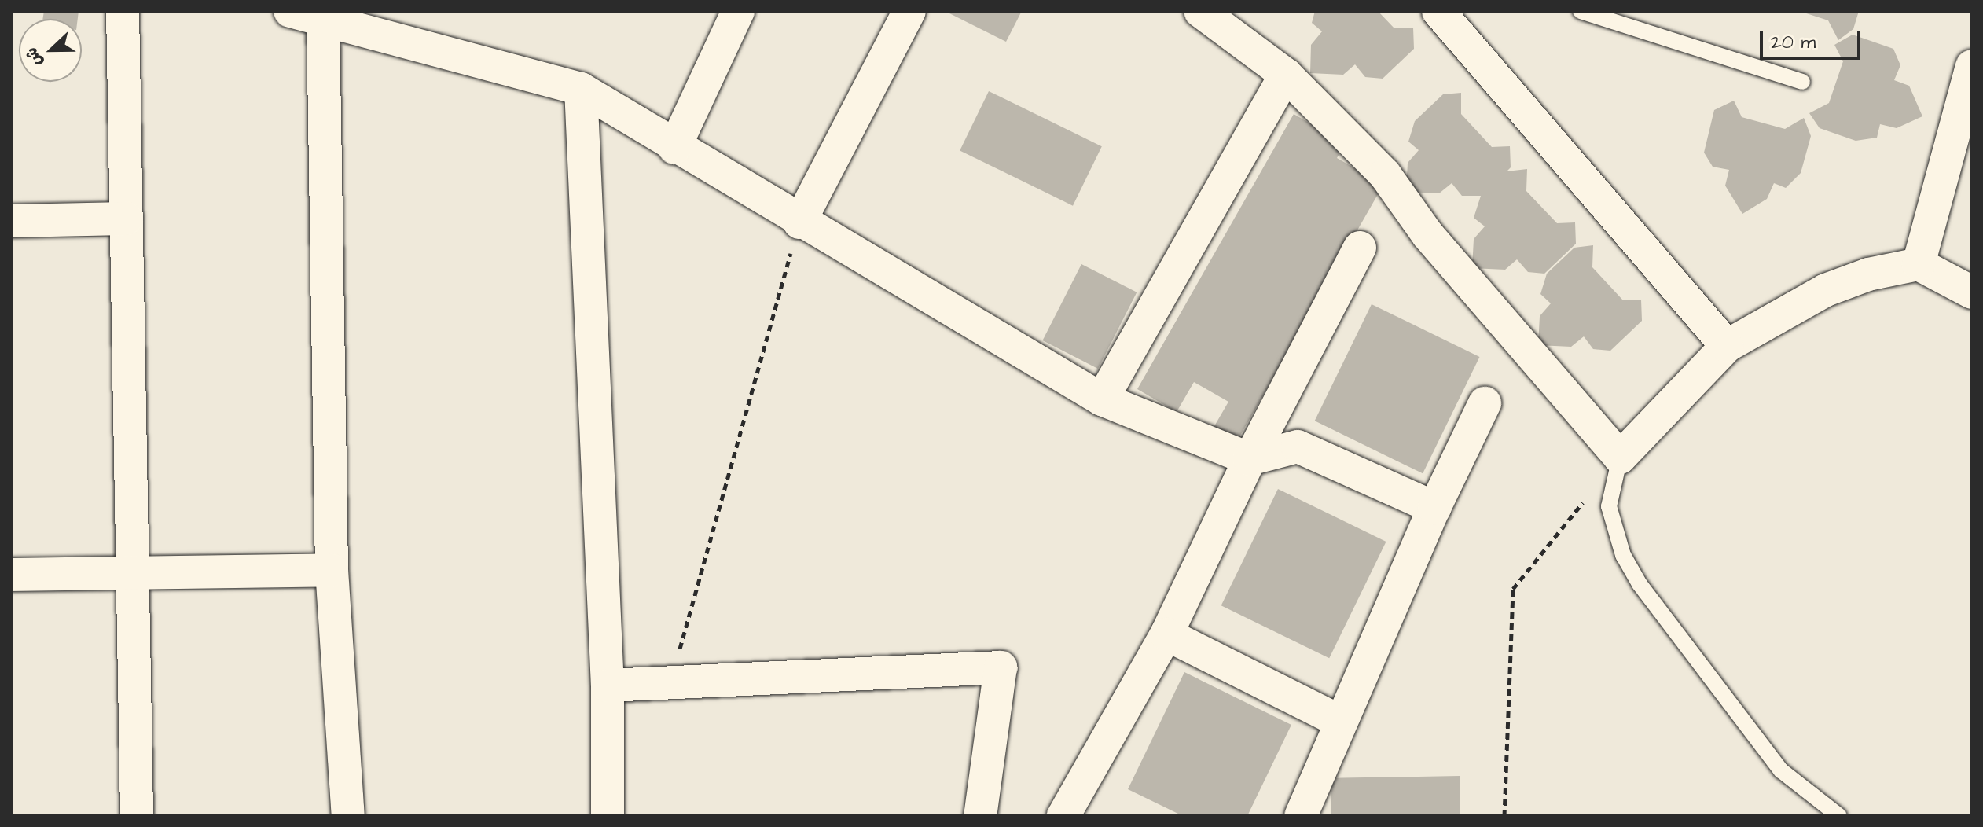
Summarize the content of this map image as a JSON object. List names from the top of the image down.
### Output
{
  "scale_bar": "20 m",
  "north": "left"
}
